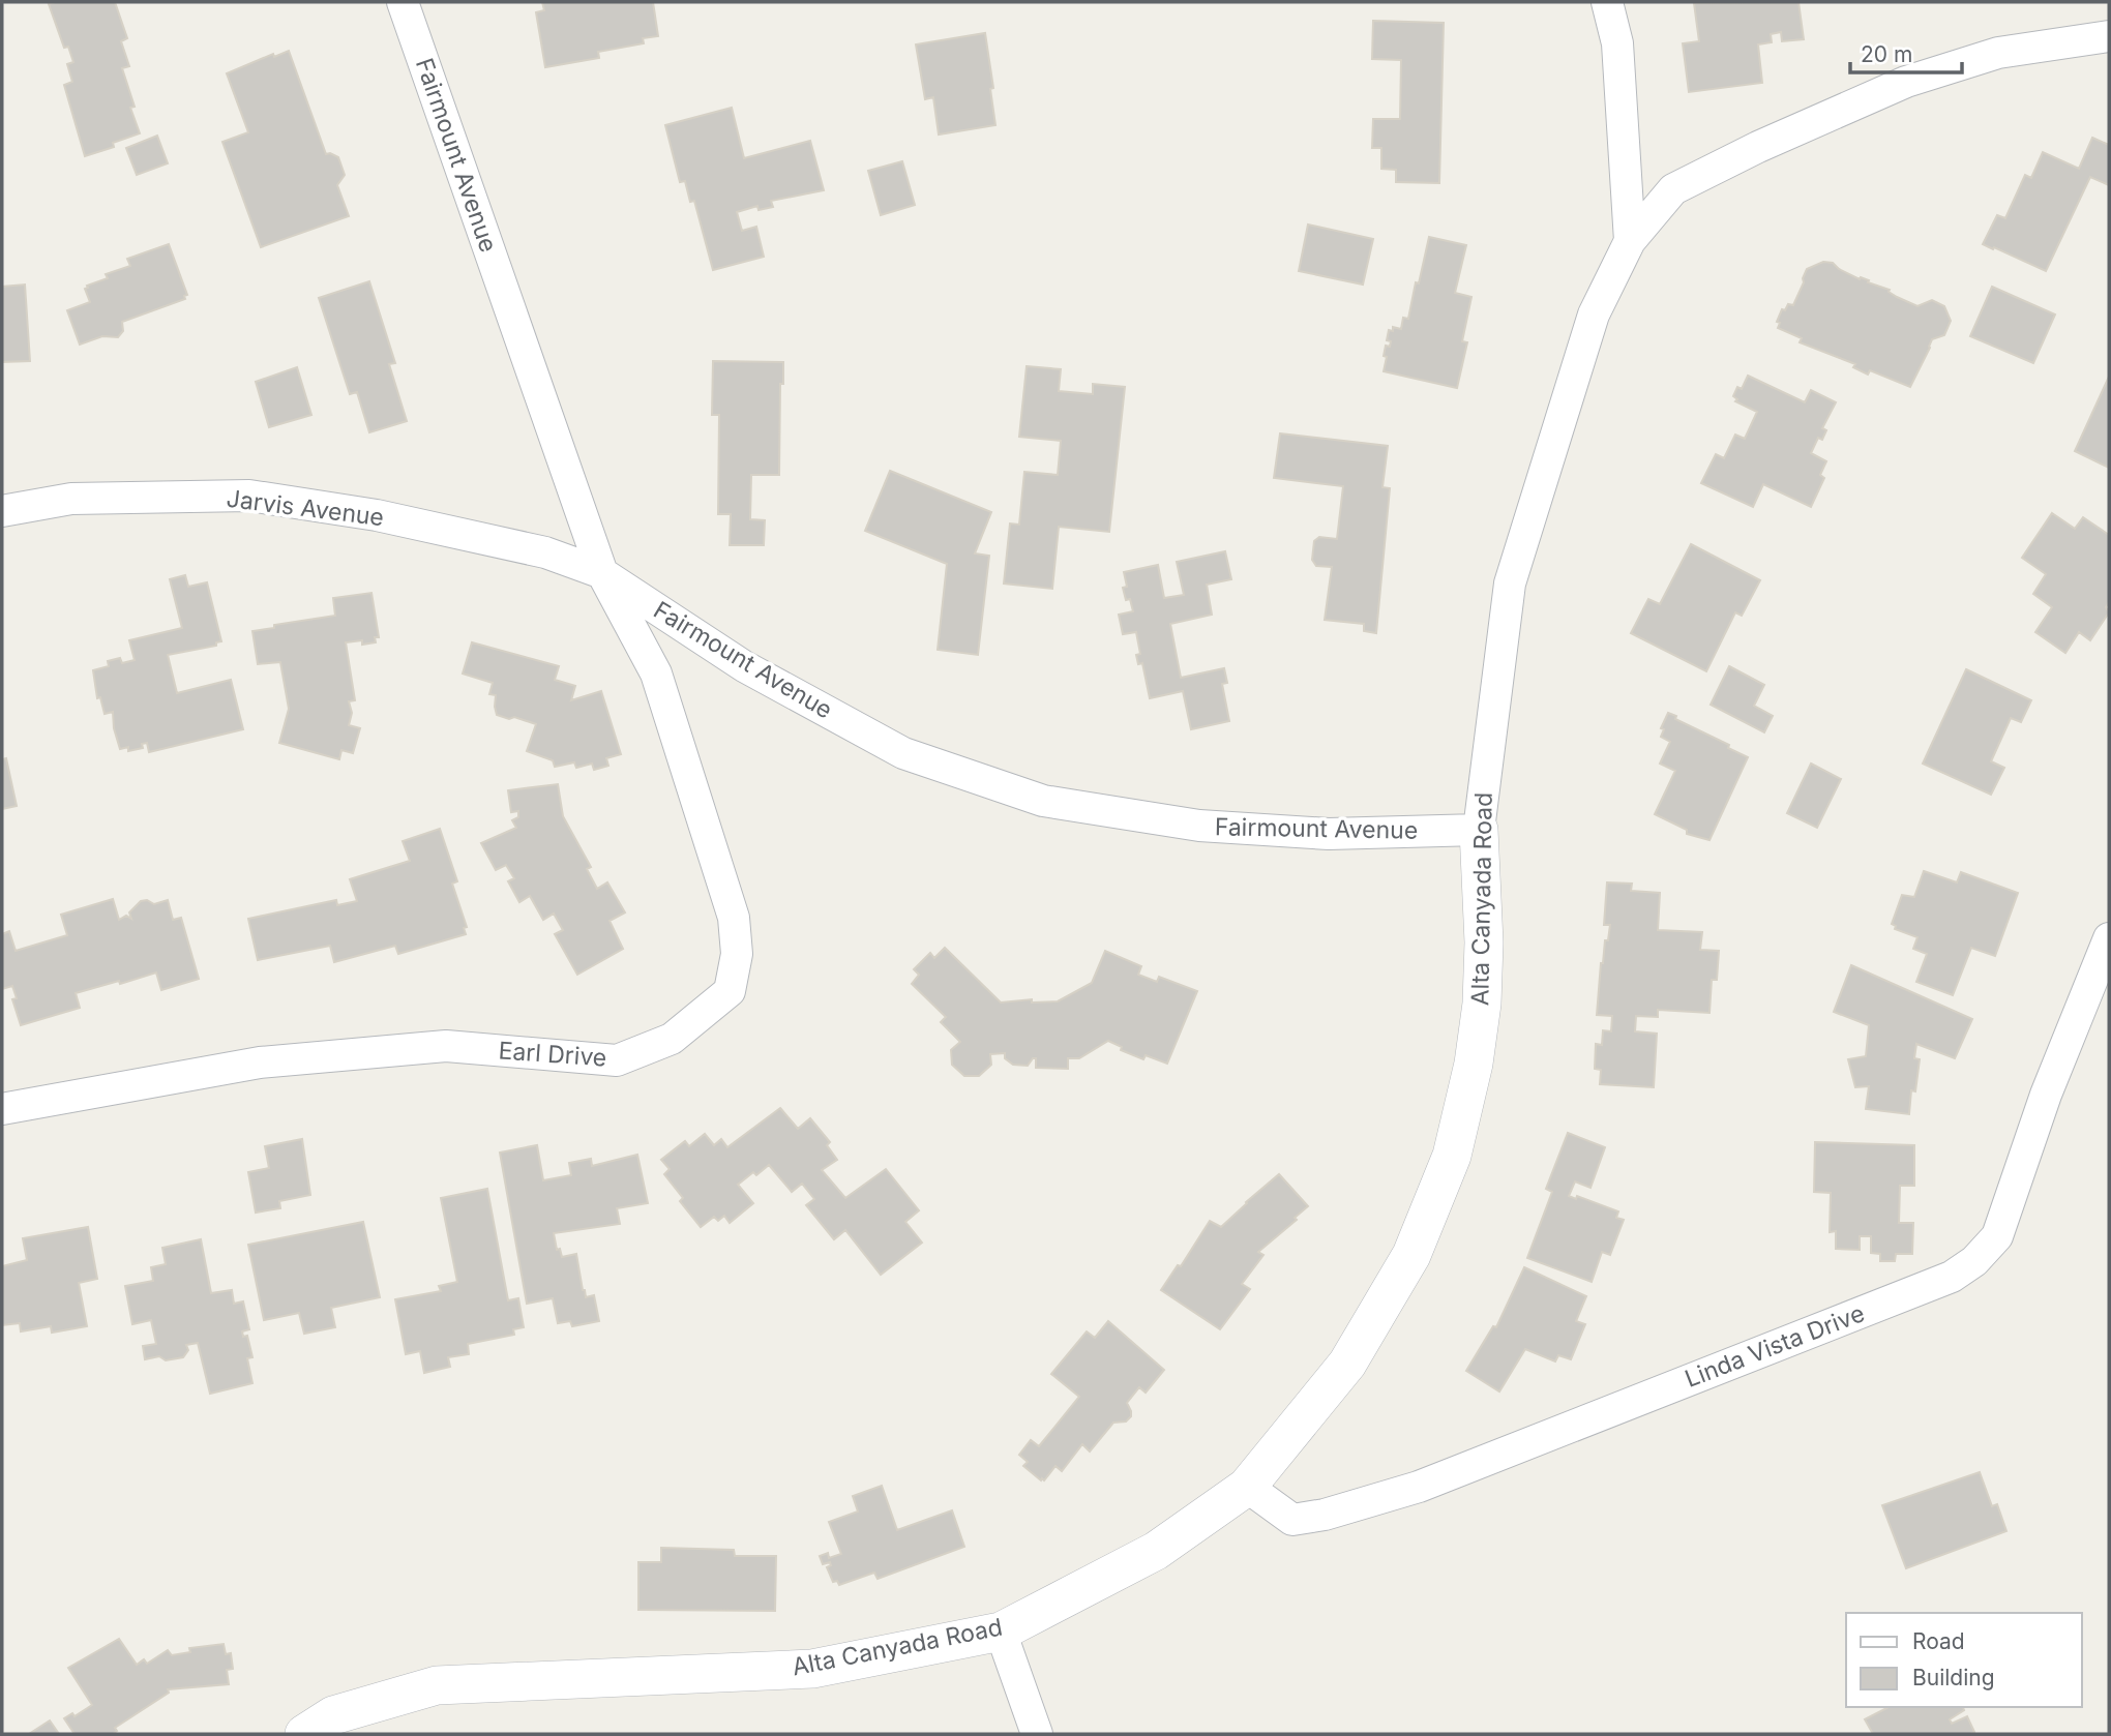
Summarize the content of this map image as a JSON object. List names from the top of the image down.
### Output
{
  "streets": {
    "street": [
      "Fairmount Avenue",
      "Jarvis Avenue",
      "Alta Canyada Road",
      "Earl Drive",
      "Linda Vista Drive"
    ]
  },
  "crossings": [
    ["Fairmount Avenue", "Jarvis Avenue"],
    ["Fairmount Avenue", "Alta Canyada Road"],
    ["Fairmount Avenue", "Earl Drive"],
    ["Jarvis Avenue", "Earl Drive"],
    ["Alta Canyada Road", "Linda Vista Drive"]
  ],
  "legend": ["Road", "Building"],
  "scale_bar": "20 m"
}
